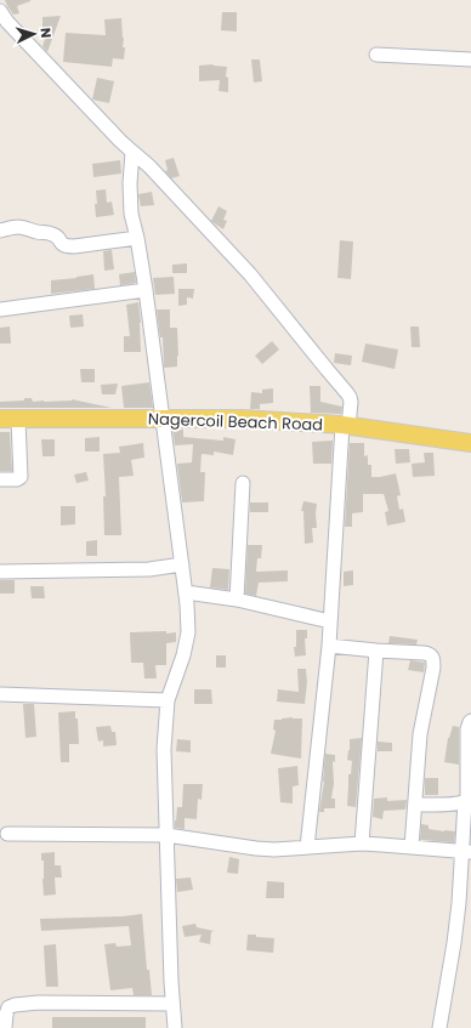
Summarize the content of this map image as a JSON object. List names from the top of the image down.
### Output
{
  "streets": {
    "main road": ["Nagercoil Beach Road"]
  },
  "north": "right"
}
